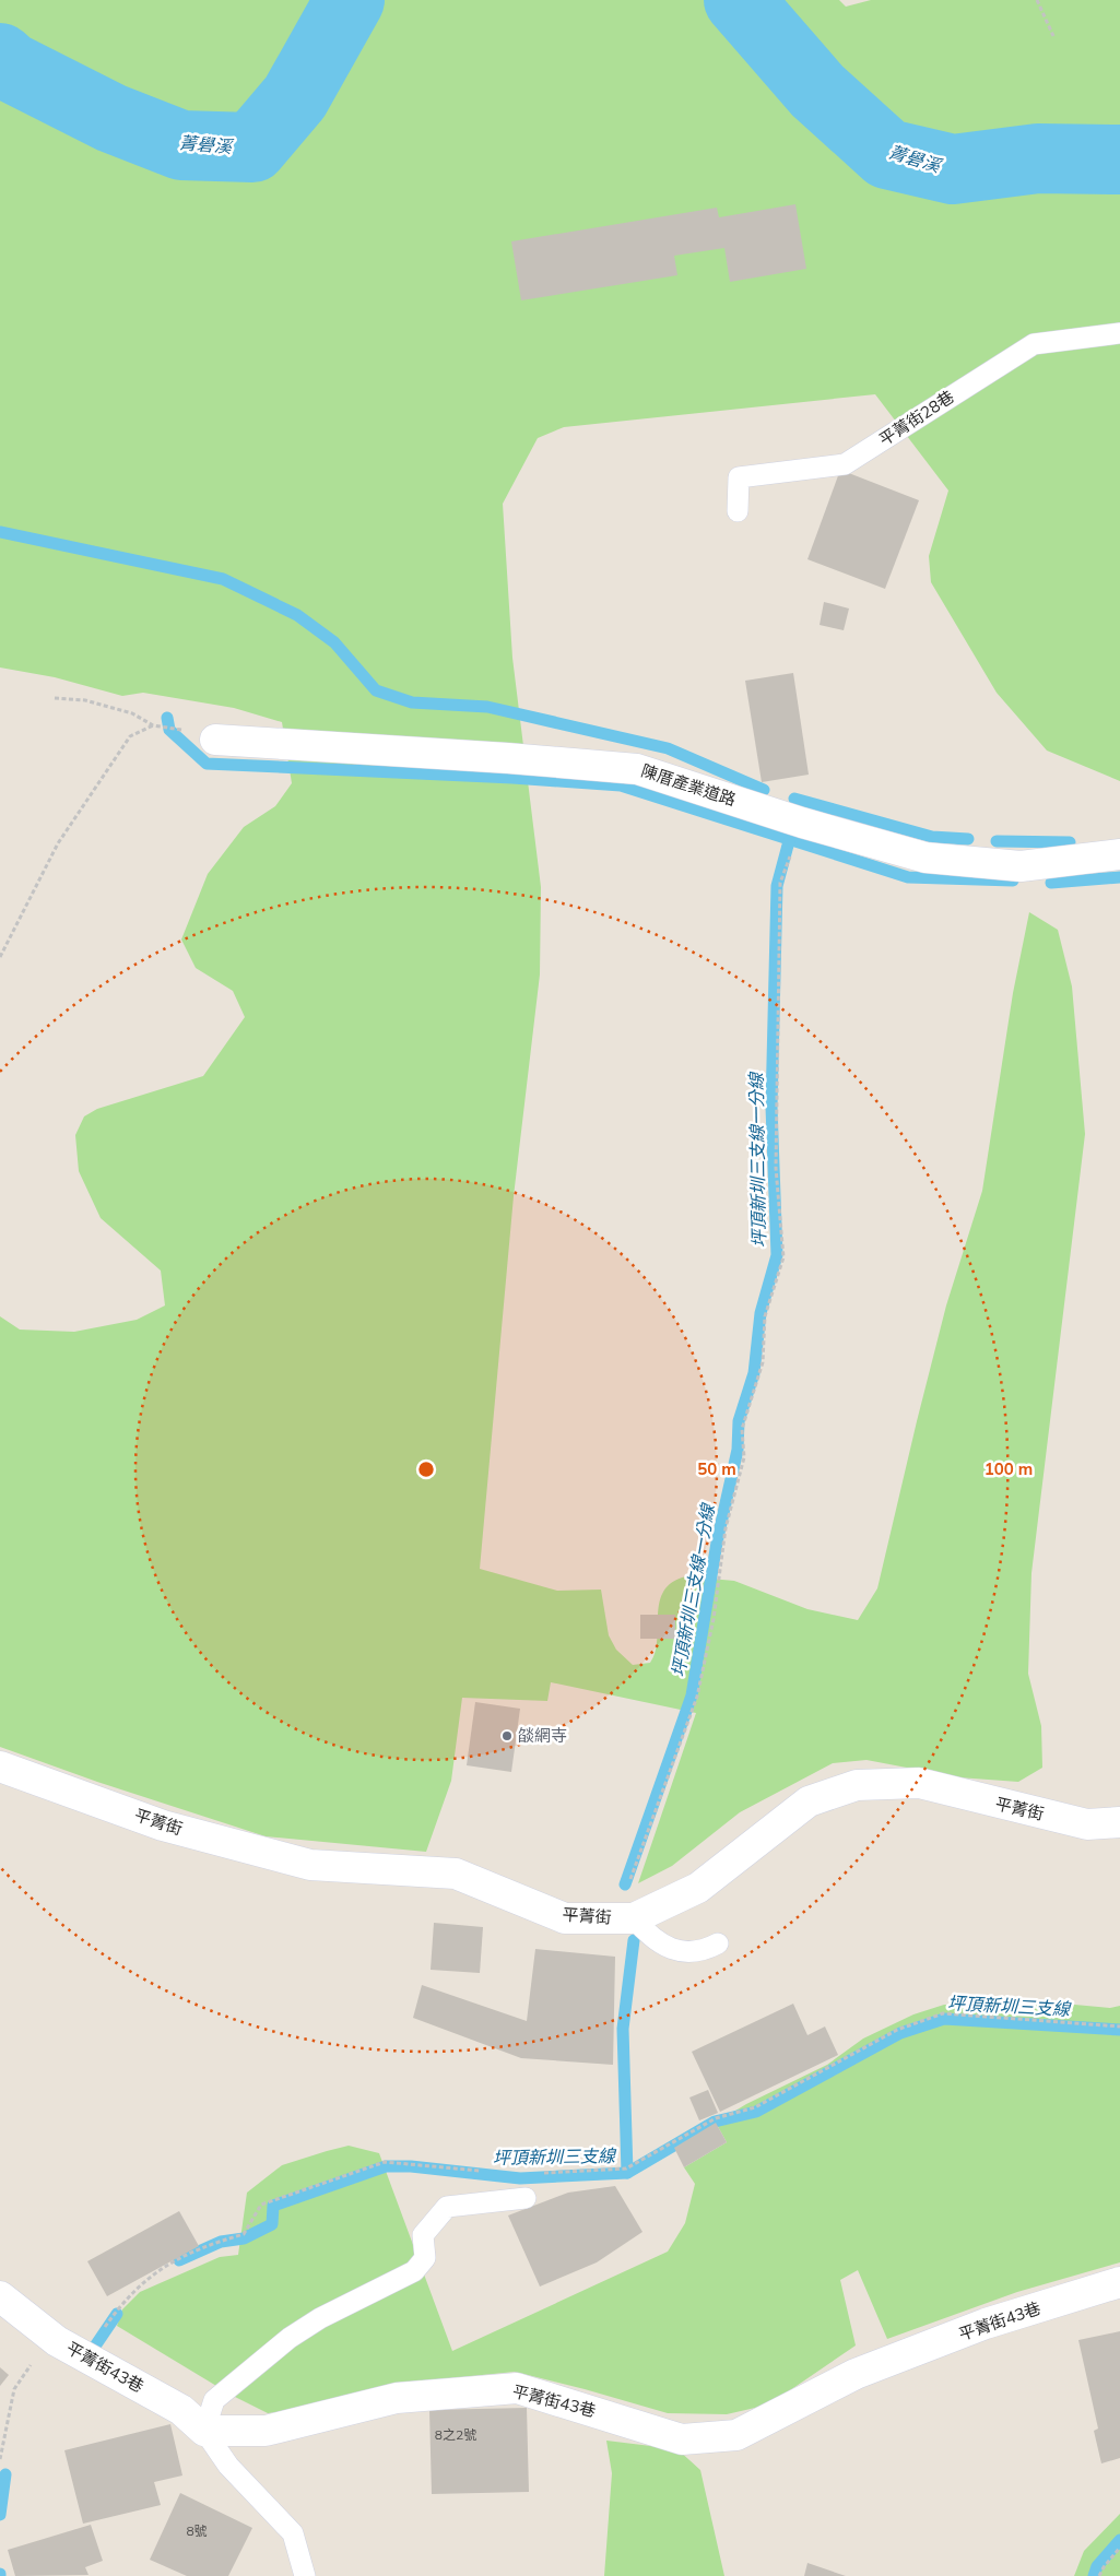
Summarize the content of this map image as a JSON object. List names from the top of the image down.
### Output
{
  "streets": {
    "street": ["陳厝產業道路", "平菁街", "平菁街43巷"],
    "lane": ["平菁街28巷"]
  },
  "water": ["菁礐溪", "坪頂新圳三支線一分線", "坪頂新圳三支線"],
  "places": ["燄網寺"],
  "house_numbers": ["8之2號", "8號"],
  "rings": ["50 m", "100 m"]
}
